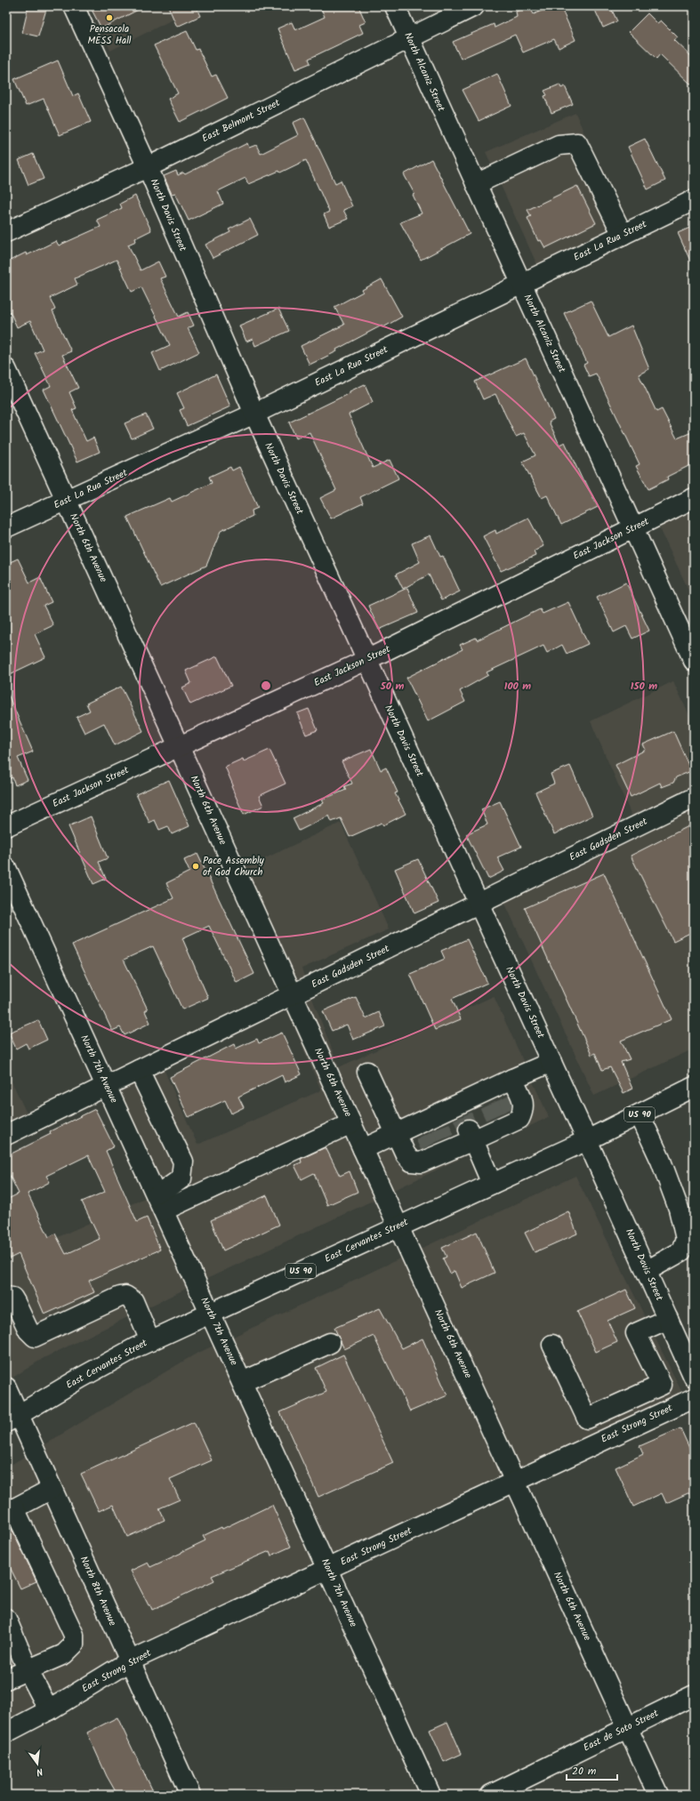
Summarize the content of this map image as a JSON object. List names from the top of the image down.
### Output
{
  "streets": {
    "street": [
      "North Alcaniz Street",
      "East Belmont Street",
      "North Davis Street",
      "East La Rua Street",
      "East Jackson Street",
      "North 6th Avenue",
      "East Gadsden Street",
      "North 7th Avenue",
      "US 90",
      "East Cervantes Street",
      "East Strong Street",
      "North 8th Avenue",
      "East de Soto Street"
    ]
  },
  "crossings": [
    ["North Alcaniz Street", "East Belmont Street"],
    ["North Alcaniz Street", "East La Rua Street"],
    ["North Alcaniz Street", "East Jackson Street"],
    ["East Belmont Street", "North Davis Street"],
    ["North Davis Street", "East La Rua Street"],
    ["North Davis Street", "East Jackson Street"],
    ["North Davis Street", "East Gadsden Street"],
    ["North Davis Street", "East Cervantes Street"],
    ["East La Rua Street", "North 6th Avenue"],
    ["East Jackson Street", "North 6th Avenue"],
    ["North 6th Avenue", "East Gadsden Street"],
    ["North 6th Avenue", "East Cervantes Street"],
    ["North 6th Avenue", "East Strong Street"],
    ["North 6th Avenue", "East de Soto Street"],
    ["East Gadsden Street", "North 7th Avenue"],
    ["North 7th Avenue", "East Cervantes Street"],
    ["North 7th Avenue", "East Strong Street"],
    ["East Cervantes Street", "North 8th Avenue"],
    ["East Strong Street", "North 8th Avenue"]
  ],
  "places": ["Pensacola MESS Hall", "Pace Assembly of God Church"],
  "scale_bar": "20 m",
  "north": "bottom",
  "rings": ["50 m", "100 m", "150 m"]
}
